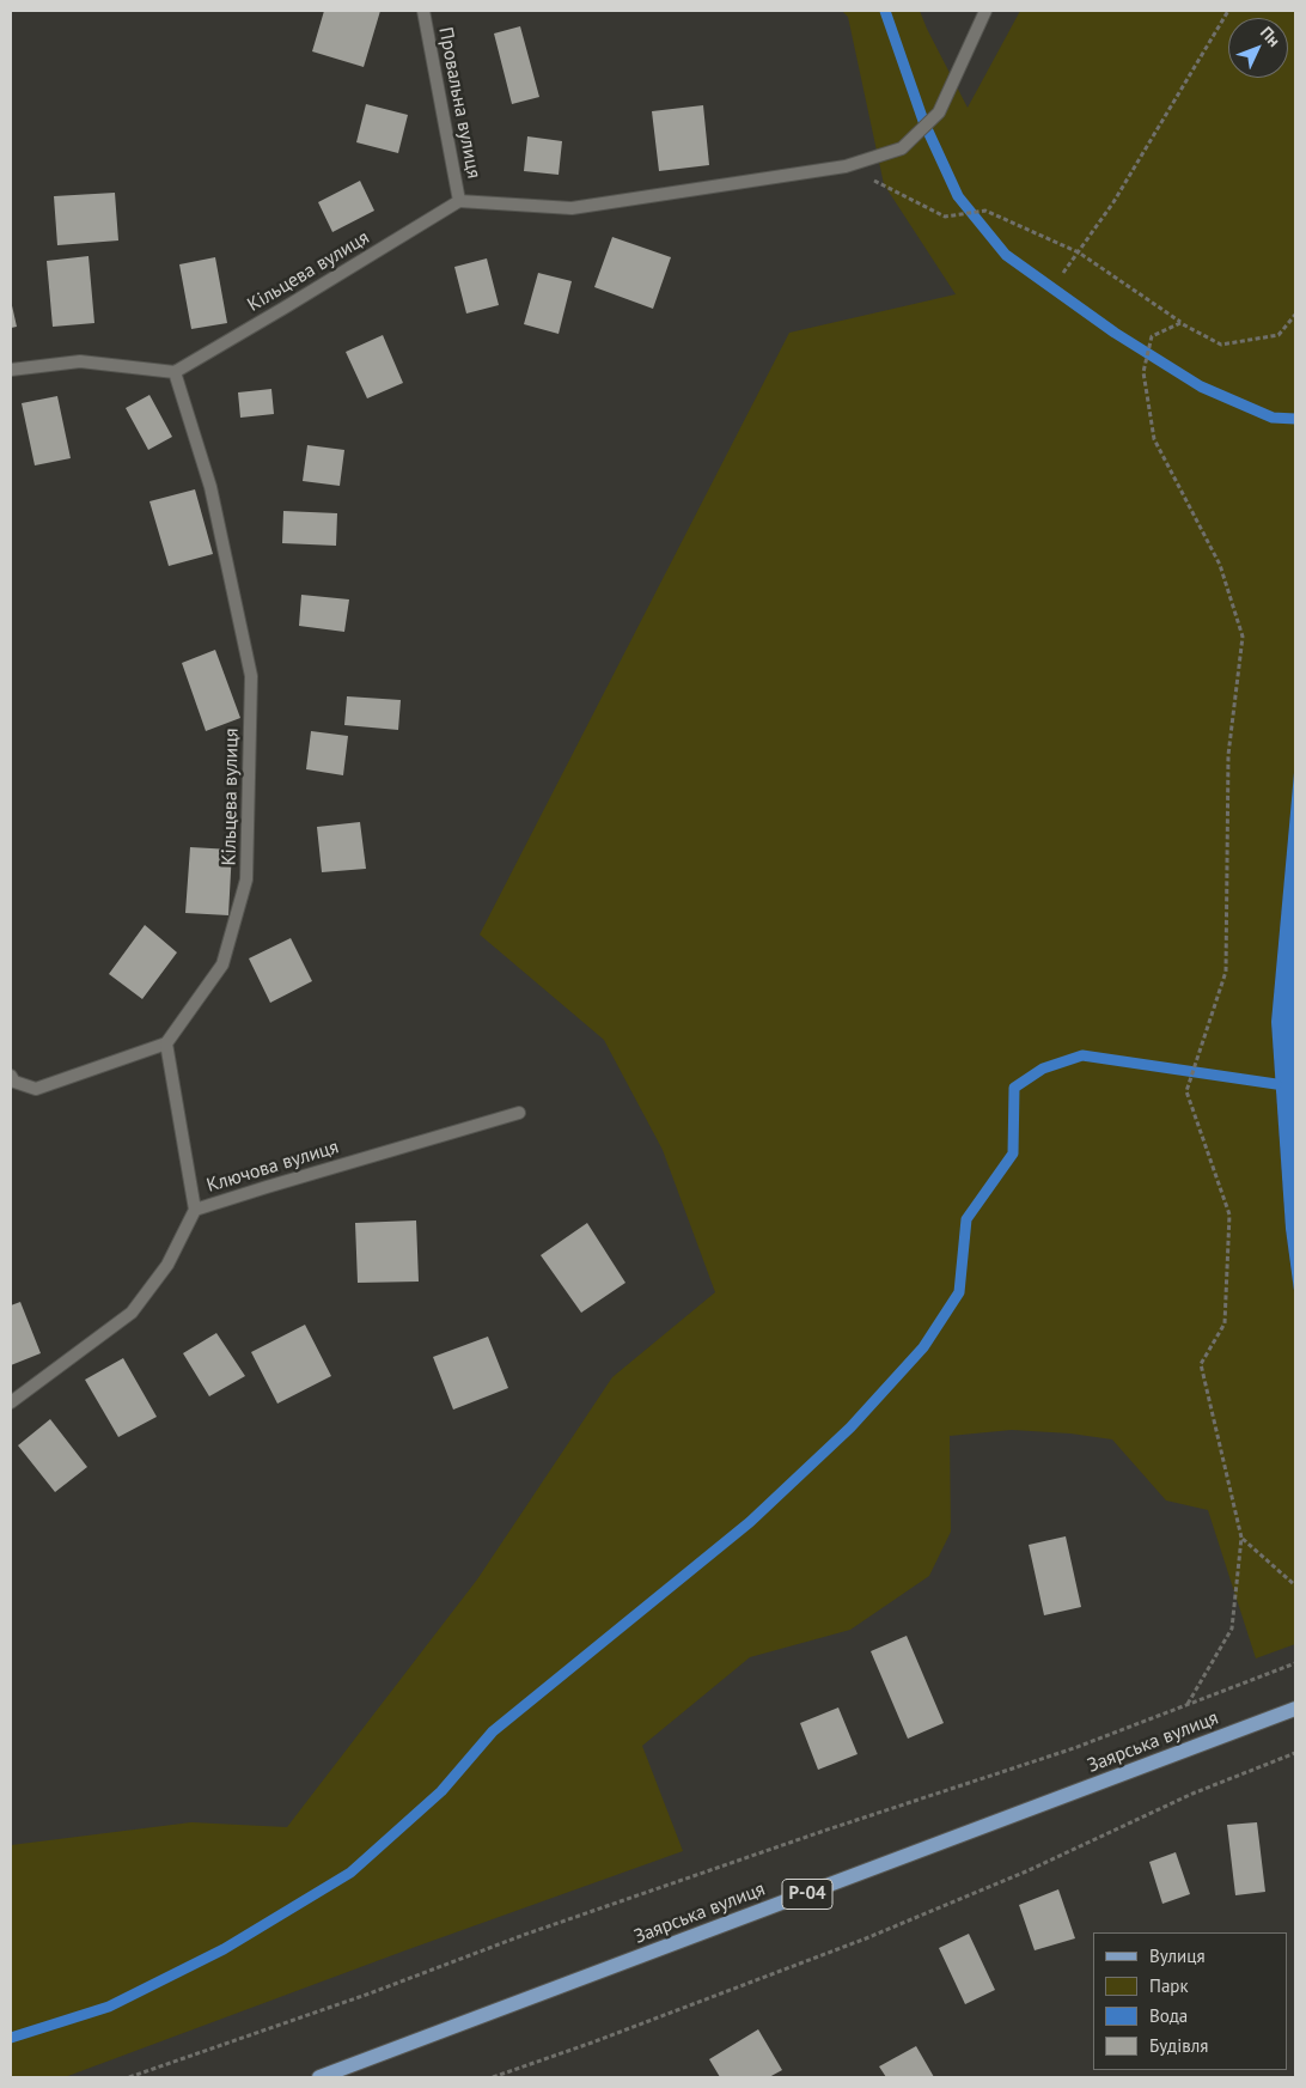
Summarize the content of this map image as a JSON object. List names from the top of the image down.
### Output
{
  "streets": {
    "main road": ["Заярська вулиця", "Р-04"],
    "street": ["Провальна вулиця", "Кільцева вулиця", "Ключова вулиця"]
  },
  "crossings": [
    ["Провальна вулиця", "Кільцева вулиця"]
  ],
  "legend": [
    "Вулиця",
    "Парк",
    "Вода",
    "Будівля"
  ],
  "north": "top right"
}
